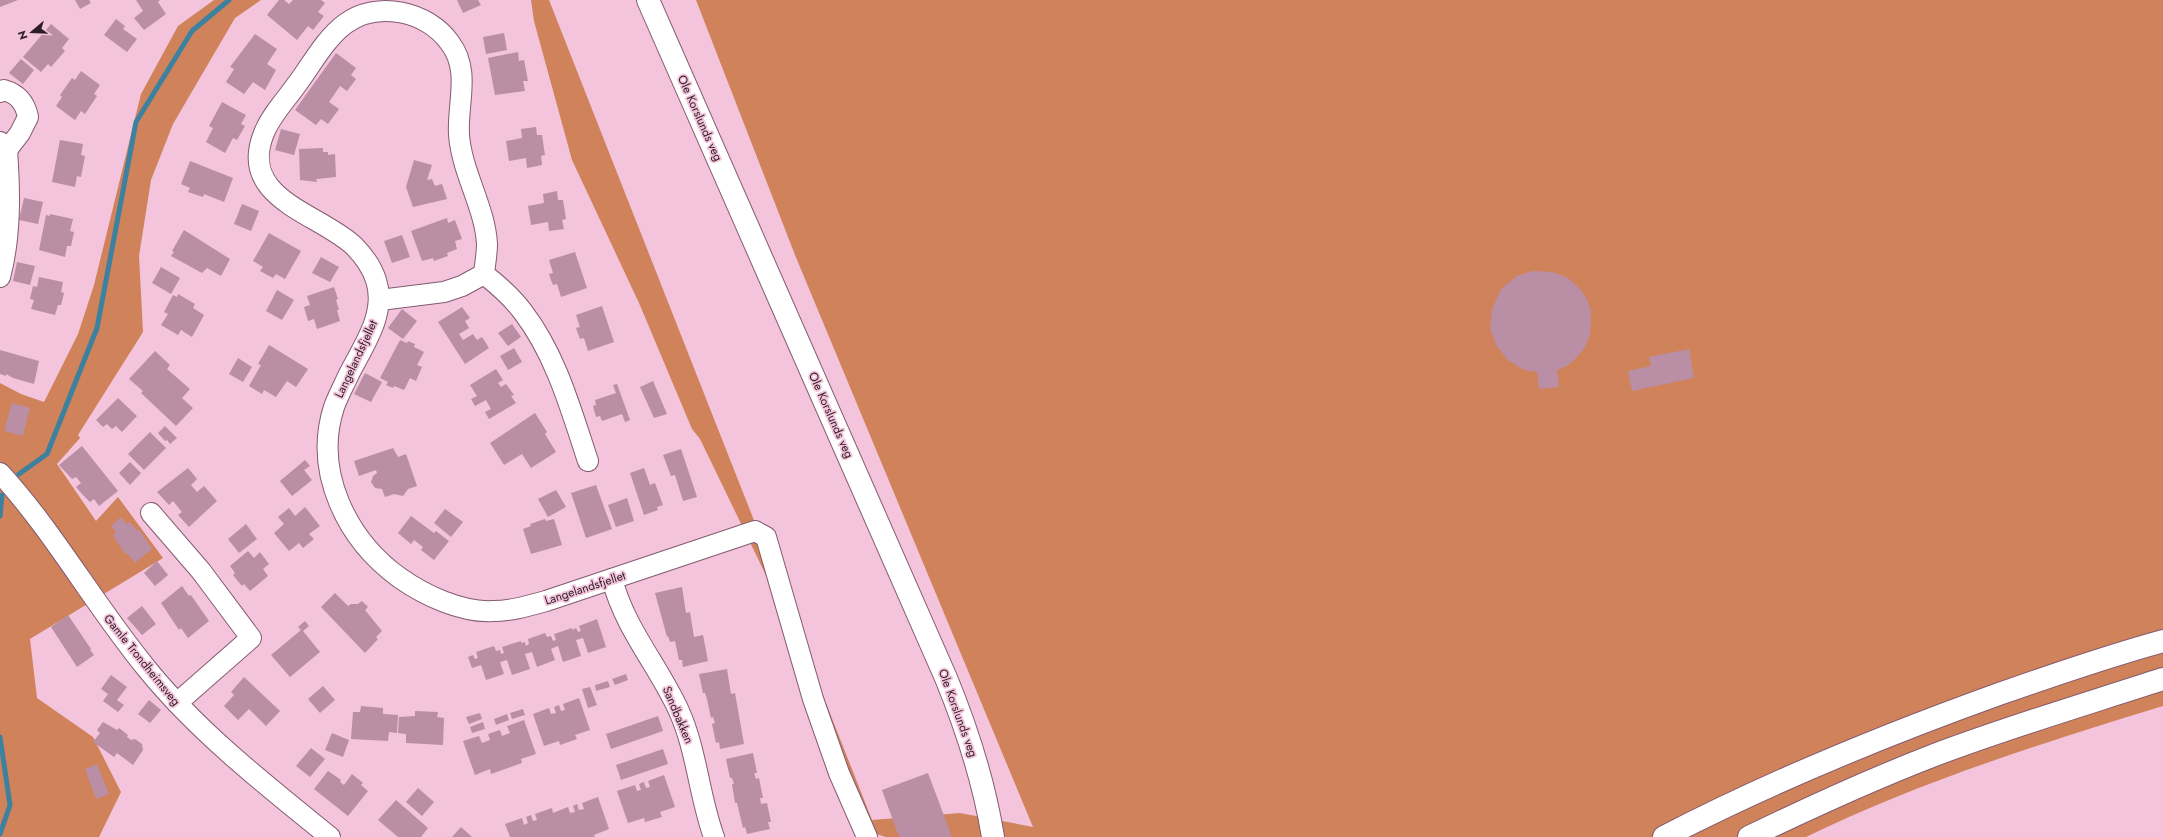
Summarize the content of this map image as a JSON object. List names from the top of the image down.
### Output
{
  "streets": {
    "main road": ["Ole Korslunds veg"],
    "street": ["Langelandsfjellet", "Gamle Trondheimsveg", "Sandbakken"]
  },
  "crossings": [
    ["Langelandsfjellet", "Sandbakken"]
  ],
  "north": "left"
}
